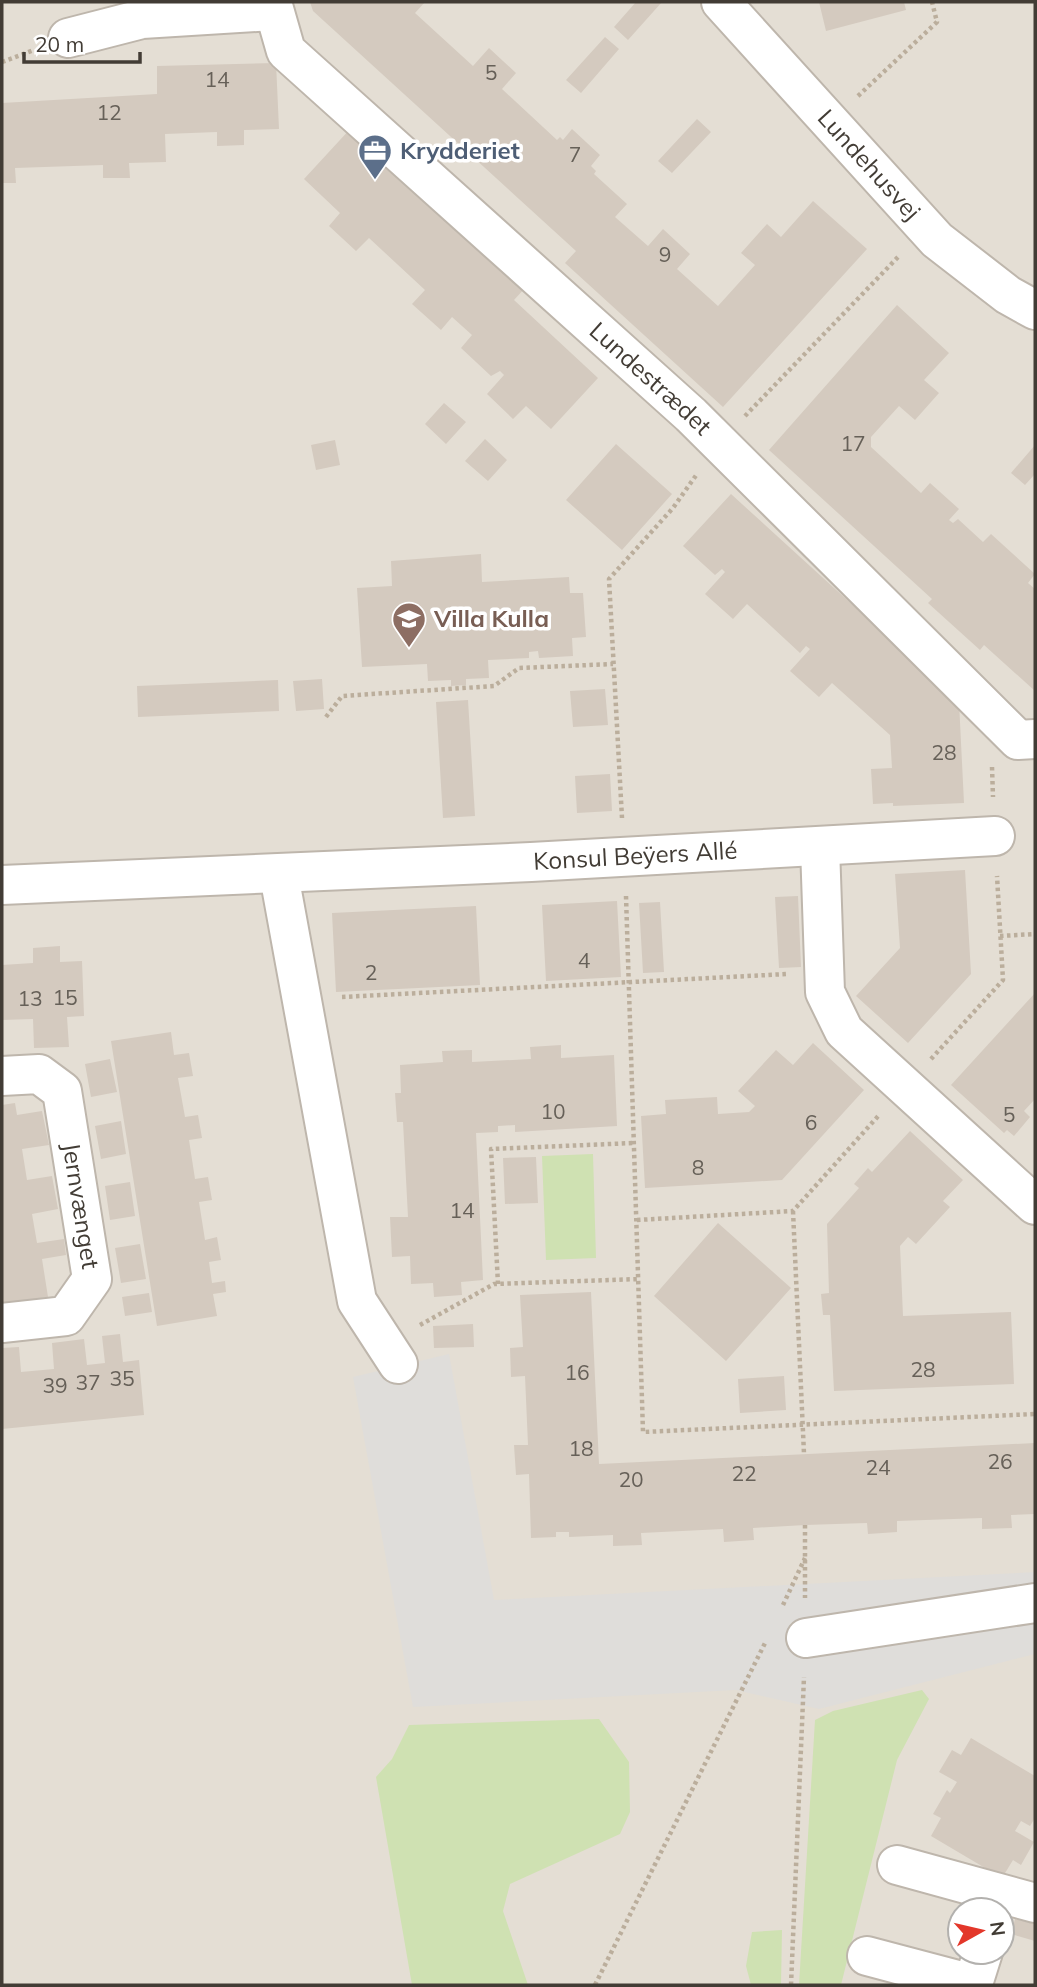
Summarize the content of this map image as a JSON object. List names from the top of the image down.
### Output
{
  "streets": {
    "street": [
      "Lundehusvej",
      "Lundestrædet",
      "Konsul Beÿers Allé",
      "Jernvænget"
    ]
  },
  "places": {
    "office": ["Krydderiet"],
    "school or university": ["Villa Kulla"]
  },
  "house_numbers": [
    "5",
    "14",
    "12",
    "7",
    "9",
    "17",
    "28",
    "4",
    "2",
    "15",
    "13",
    "10",
    "5",
    "6",
    "8",
    "14",
    "28",
    "16",
    "35",
    "37",
    "39",
    "18",
    "26",
    "24",
    "22",
    "20"
  ],
  "scale_bar": "20 m",
  "north": "right"
}
